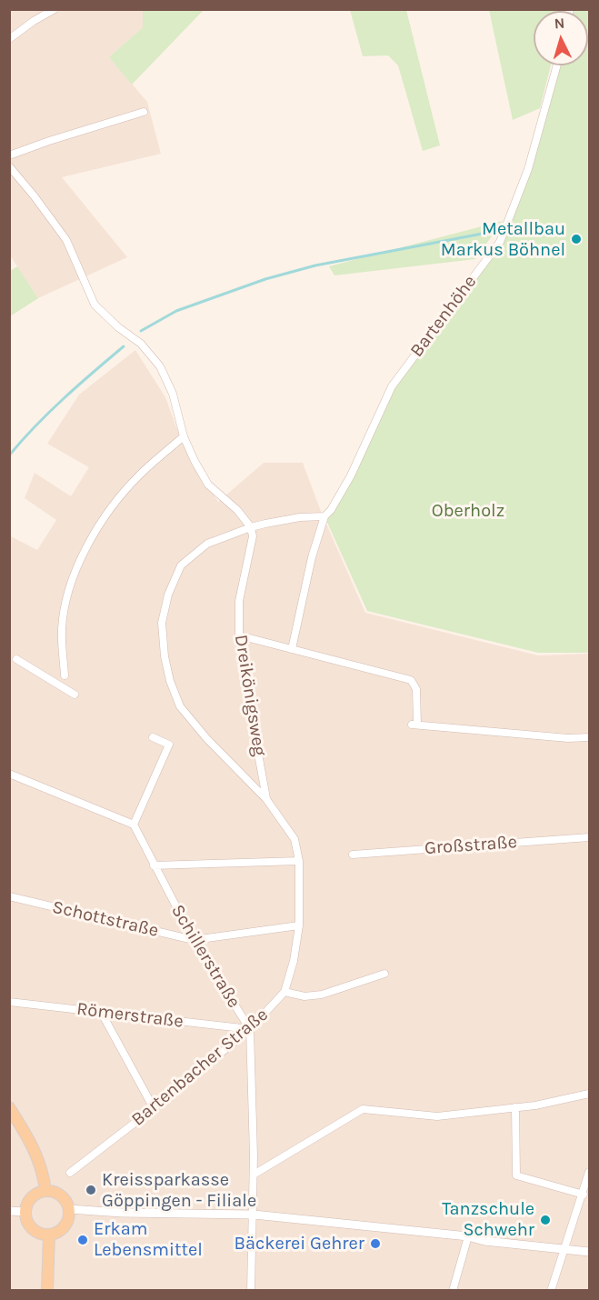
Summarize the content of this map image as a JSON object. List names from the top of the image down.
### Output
{
  "streets": {
    "street": [
      "Bartenhöhe",
      "Dreikönigsweg",
      "Großstraße",
      "Schottstraße",
      "Schillerstraße",
      "Römerstraße",
      "Bartenbacher Straße"
    ]
  },
  "crossings": [
    ["Bartenhöhe", "Bartenbacher Straße"],
    ["Dreikönigsweg", "Bartenbacher Straße"],
    ["Schottstraße", "Schillerstraße"],
    ["Schottstraße", "Bartenbacher Straße"],
    ["Schillerstraße", "Römerstraße"],
    ["Schillerstraße", "Bartenbacher Straße"],
    ["Römerstraße", "Bartenbacher Straße"]
  ],
  "parks": ["Oberholz"],
  "places": [
    "Metallbau Markus Böhnel",
    "Kreissparkasse Göppingen - Filiale",
    "Tanzschule Schwehr",
    "Erkam Lebensmittel",
    "Bäckerei Gehrer"
  ],
  "north": "top"
}
